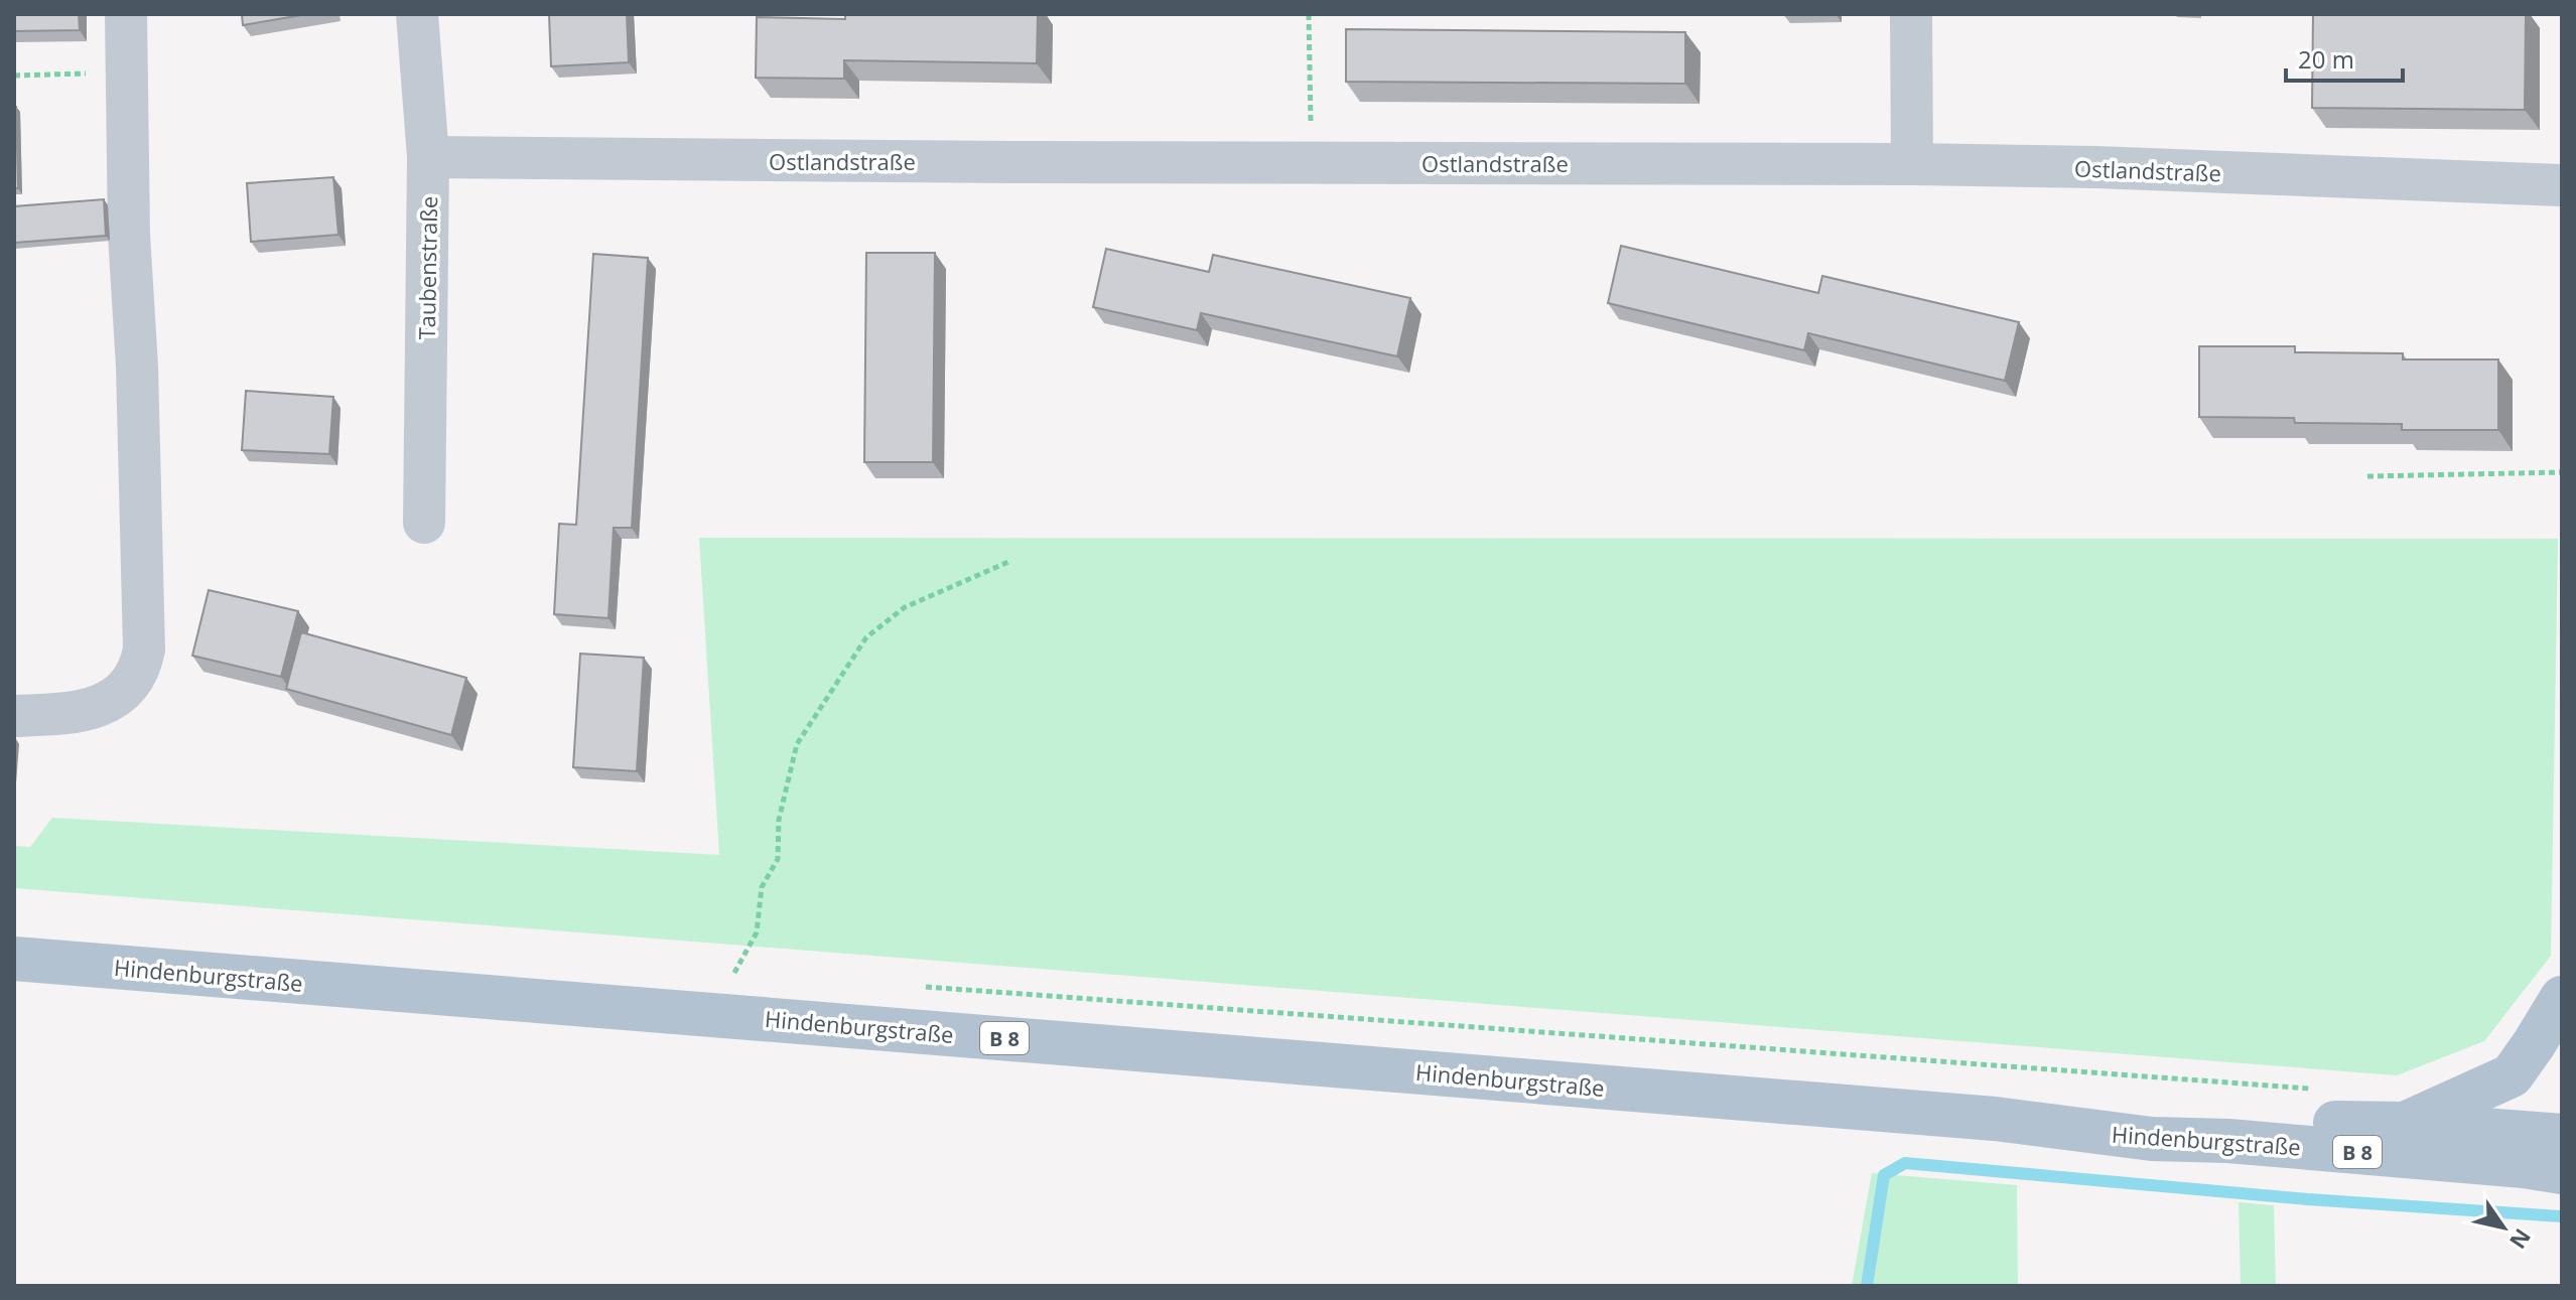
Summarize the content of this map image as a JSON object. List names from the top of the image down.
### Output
{
  "streets": {
    "main road": ["Hindenburgstraße", "B 8"],
    "street": ["Ostlandstraße", "Taubenstraße"]
  },
  "crossings": [
    ["Ostlandstraße", "Taubenstraße"]
  ],
  "scale_bar": "20 m",
  "north": "bottom right"
}
